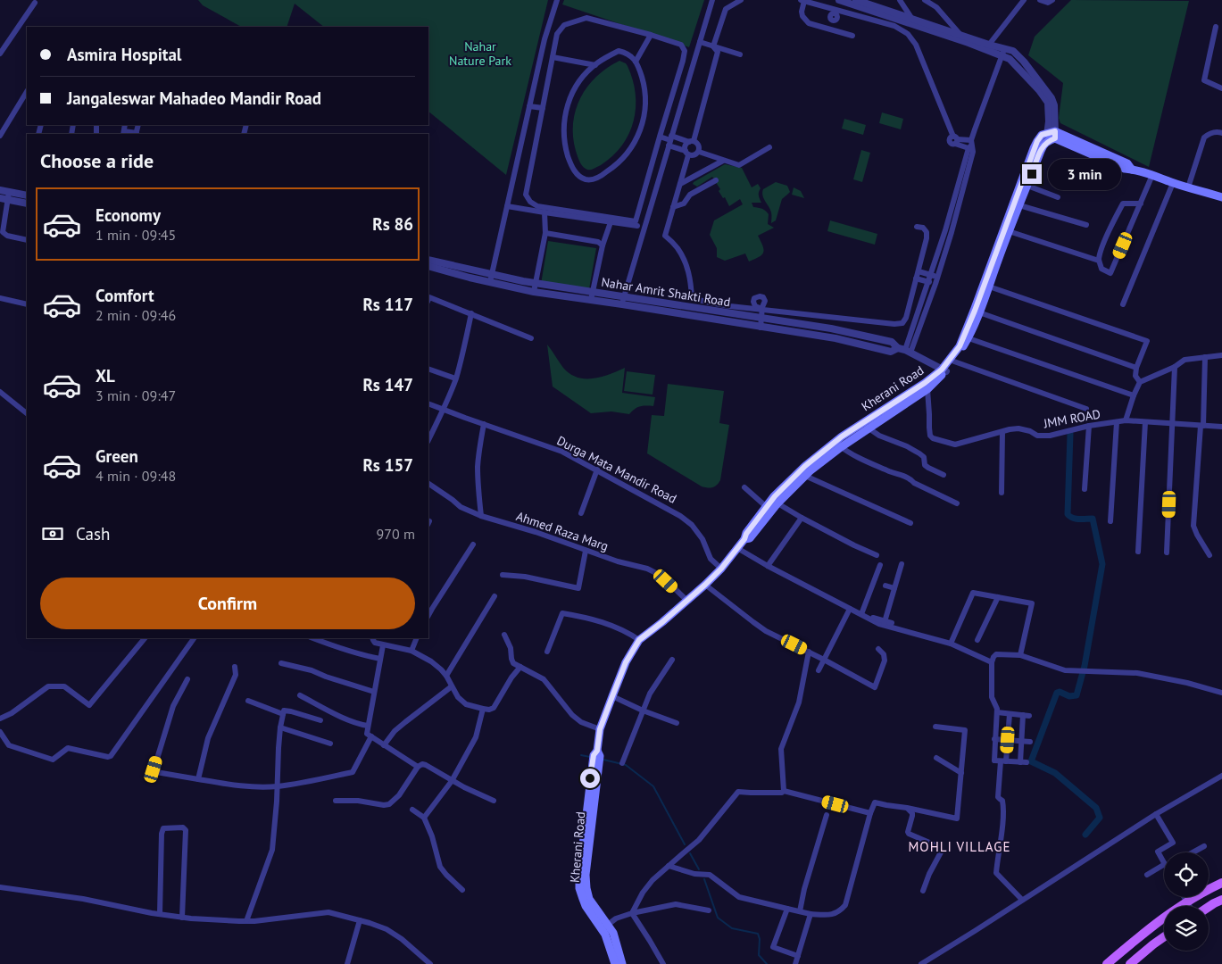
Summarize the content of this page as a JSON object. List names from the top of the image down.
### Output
{
  "streets": {
    "main road": ["Kherani Road"],
    "street": [
      "Nahar Amrit Shakti Road",
      "JMM ROAD",
      "Durga Mata Mandir Road",
      "Ahmed Raza Marg"
    ]
  },
  "crossings": [
    ["Nahar Amrit Shakti Road", "Kherani Road"],
    ["Kherani Road", "JMM ROAD"],
    ["Kherani Road", "Durga Mata Mandir Road"],
    ["Kherani Road", "Ahmed Raza Marg"]
  ],
  "districts": ["MOHLI VILLAGE"],
  "parks": ["Nahar Nature Park"],
  "page": {
    "banner": ["Asmira Hospital", "Jangaleswar Mahadeo Mandir Road"],
    "heading": "Choose a ride",
    "bubble": "3 min",
    "list": [
      {
        "name": "Economy",
        "note": "1 min · 09:45",
        "value": "Rs 86"
      },
      {
        "name": "Comfort",
        "note": "2 min · 09:46",
        "value": "Rs 117"
      },
      {
        "name": "XL",
        "note": "3 min · 09:47",
        "value": "Rs 147"
      },
      {
        "name": "Green",
        "note": "4 min · 09:48",
        "value": "Rs 157"
      }
    ],
    "pay": ["Cash", "970 m"],
    "buttons": "Confirm"
  }
}
